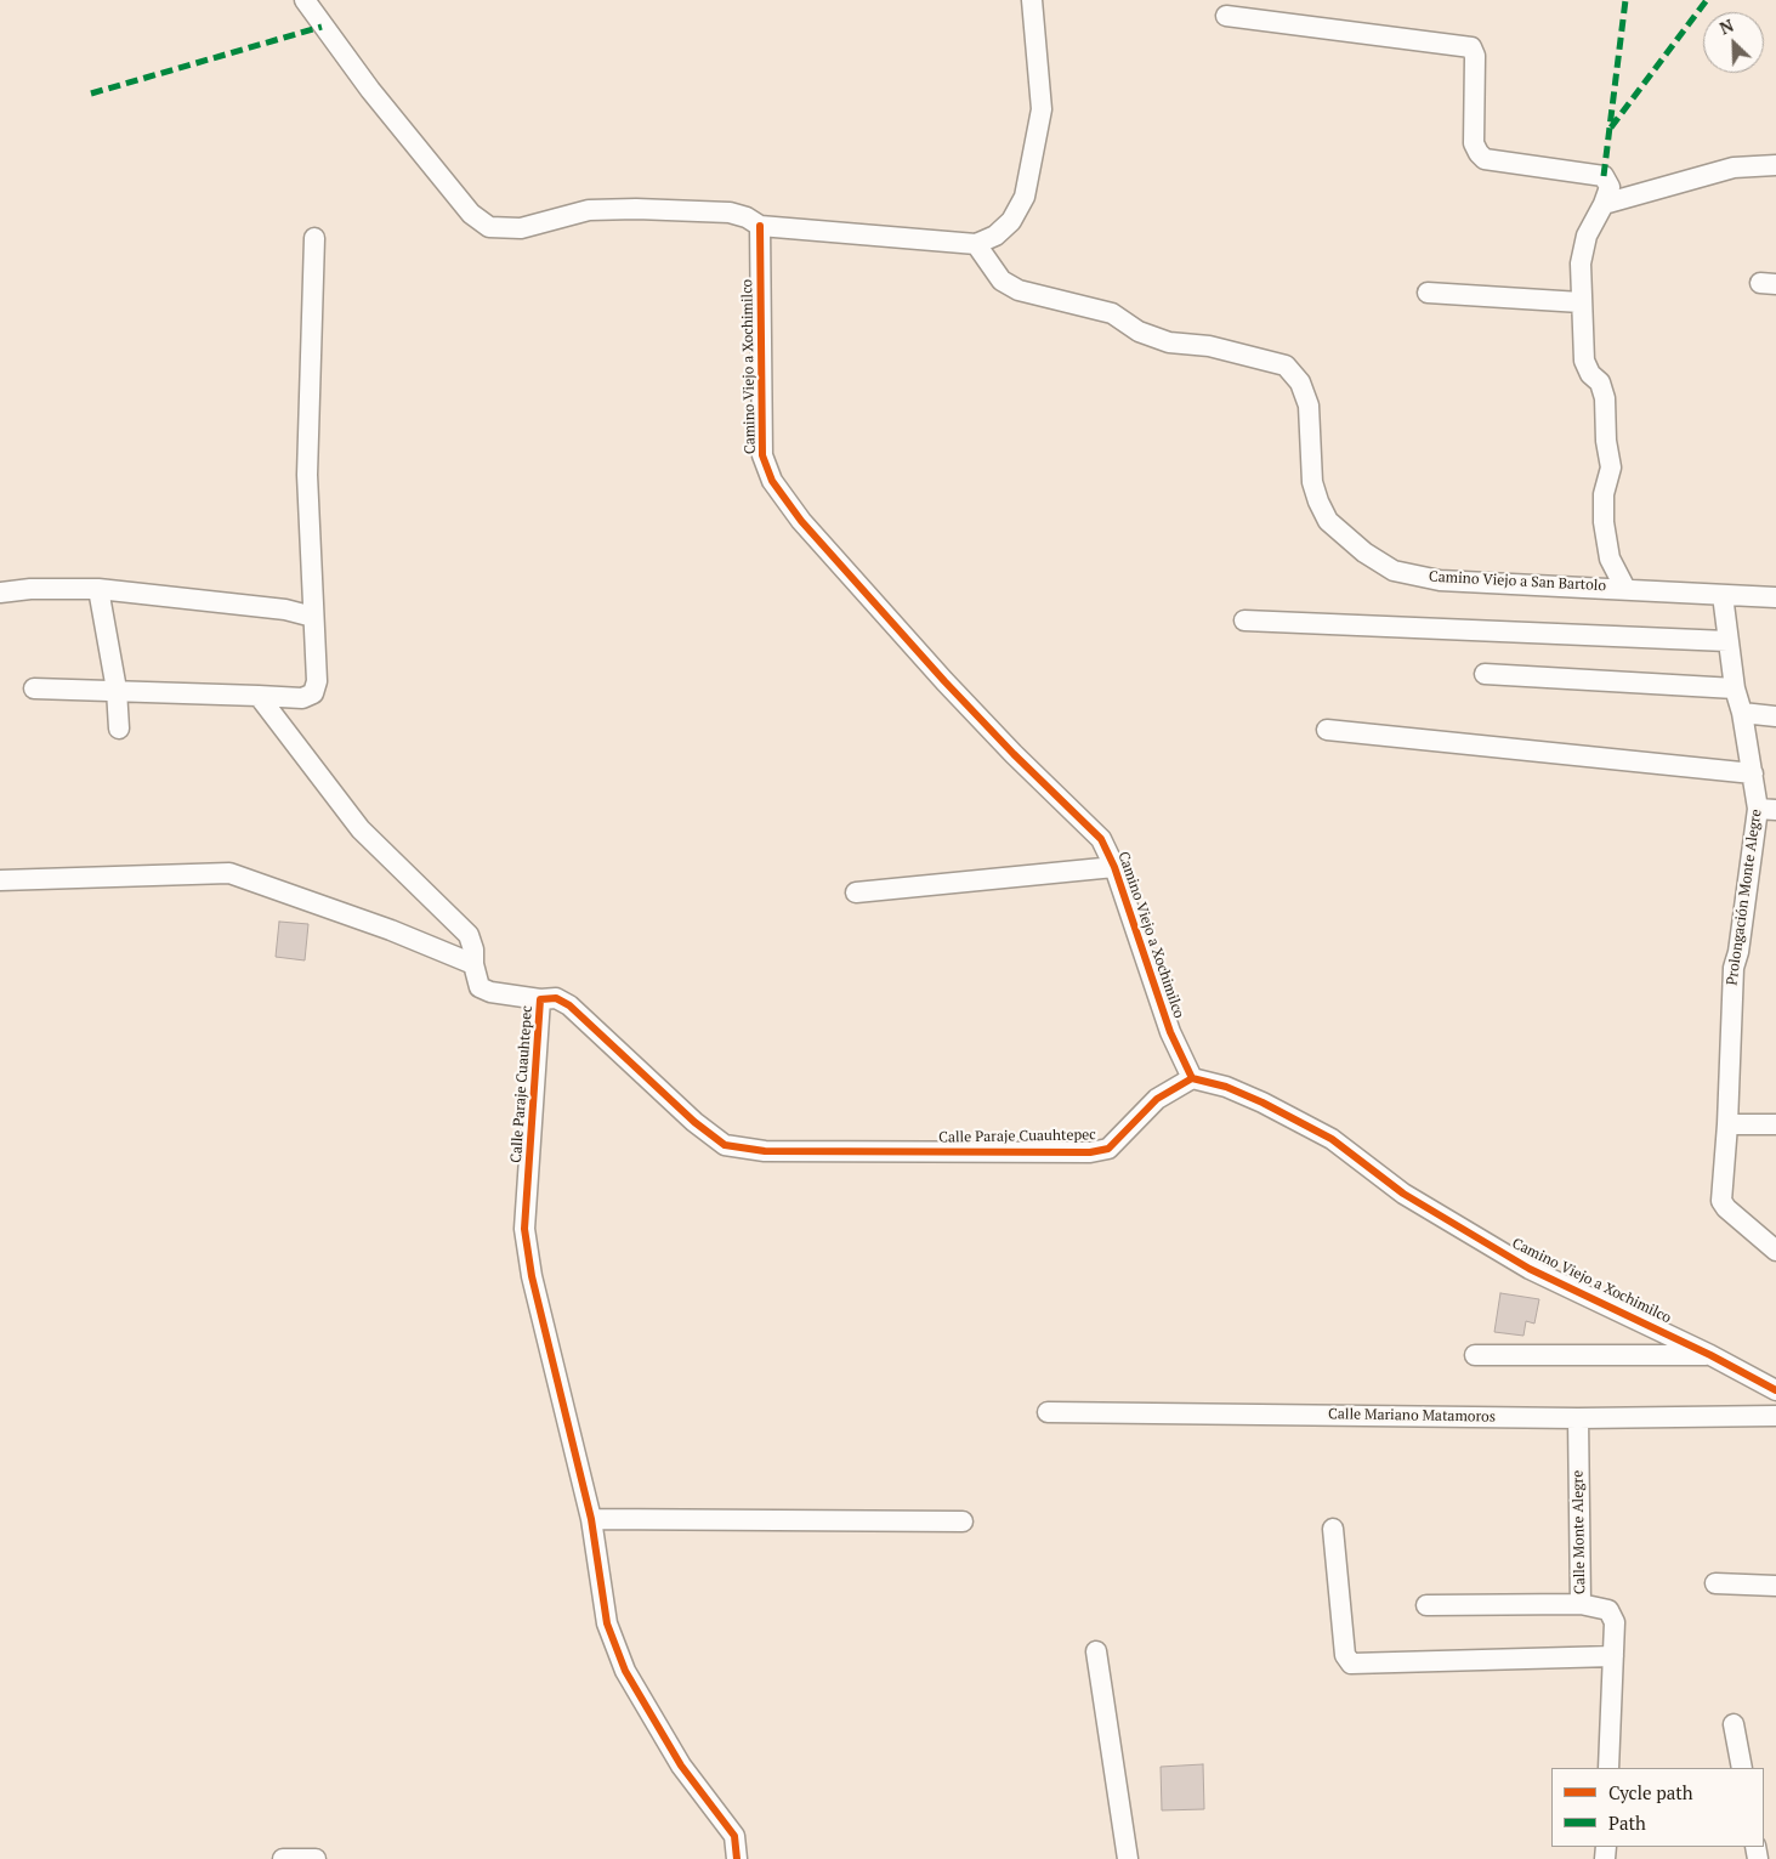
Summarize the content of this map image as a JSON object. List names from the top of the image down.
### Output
{
  "streets": {
    "street": [
      "Camino Viejo a Xochimilco",
      "Camino Viejo a San Bartolo",
      "Prolongación Monte Alegre",
      "Calle Paraje Cuauhtepec",
      "Calle Mariano Matamoros",
      "Calle Monte Alegre"
    ]
  },
  "crossings": [
    ["Camino Viejo a Xochimilco", "Calle Paraje Cuauhtepec"],
    ["Camino Viejo a San Bartolo", "Prolongación Monte Alegre"],
    ["Calle Mariano Matamoros", "Calle Monte Alegre"]
  ],
  "legend": ["Cycle path", "Path"],
  "north": "top left"
}
